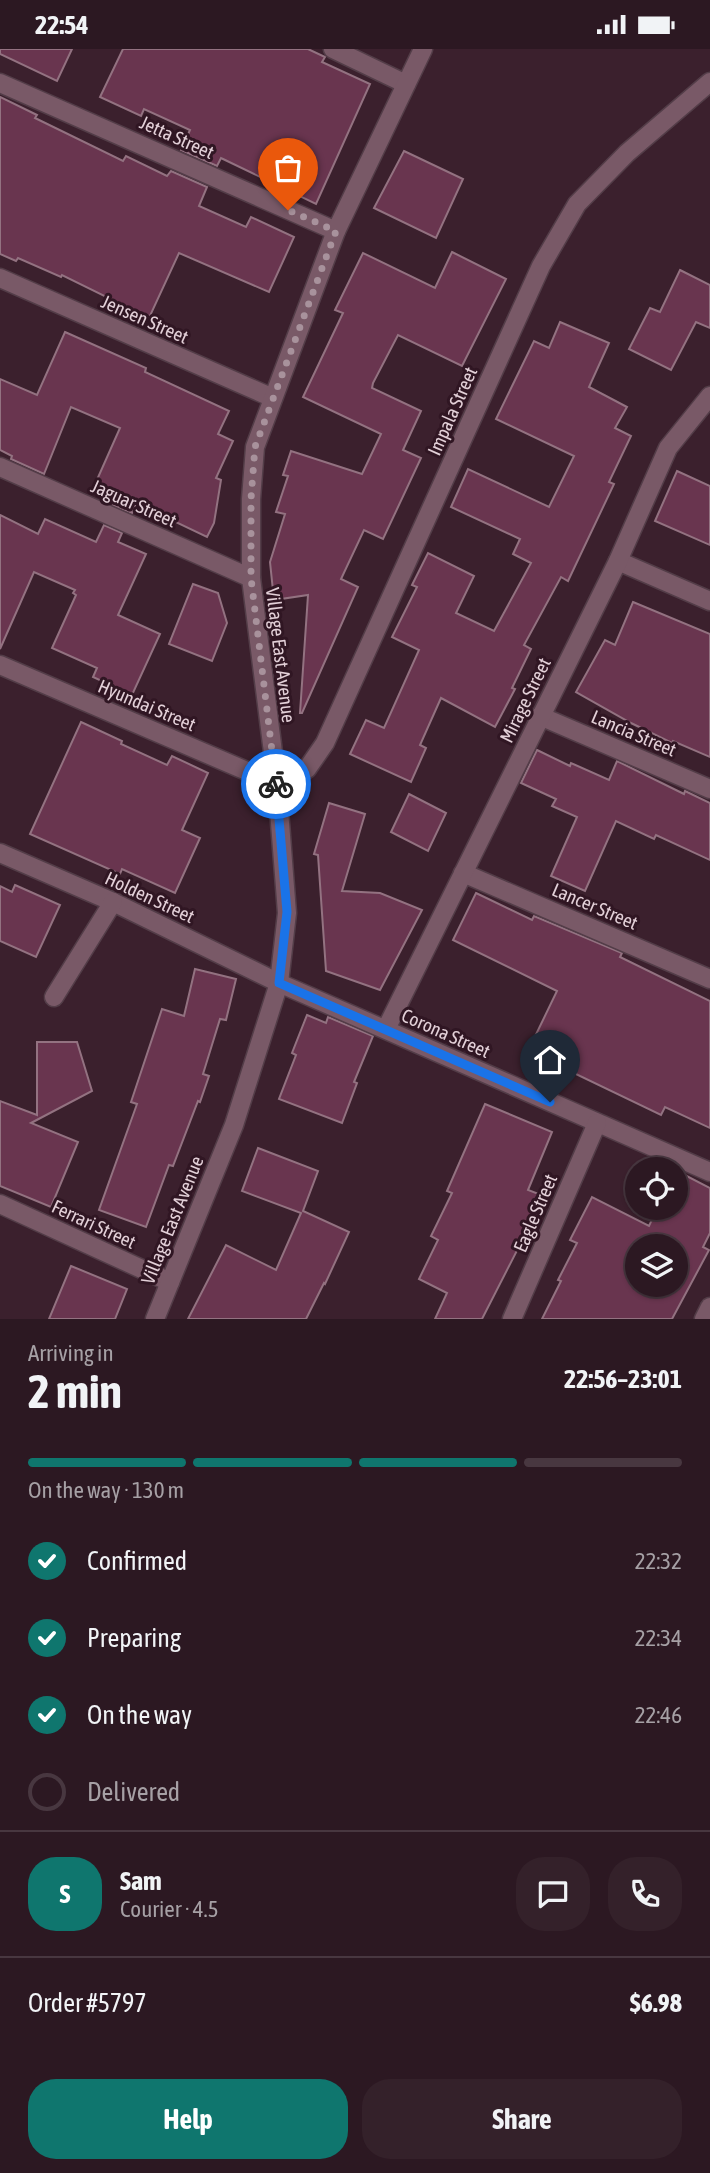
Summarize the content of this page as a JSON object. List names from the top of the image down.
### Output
{
  "streets": {
    "street": [
      "Jetta Street",
      "Jensen Street",
      "Impala Street",
      "Jaguar Street",
      "Village East Avenue",
      "Mirage Street",
      "Hyundai Street",
      "Lancia Street",
      "Holden Street",
      "Lancer Street",
      "Corona Street",
      "Eagle Street",
      "Ferrari Street"
    ]
  },
  "crossings": [
    ["Jetta Street", "Village East Avenue"],
    ["Jensen Street", "Village East Avenue"],
    ["Impala Street", "Village East Avenue"],
    ["Impala Street", "Hyundai Street"],
    ["Jaguar Street", "Village East Avenue"],
    ["Village East Avenue", "Hyundai Street"],
    ["Village East Avenue", "Holden Street"],
    ["Village East Avenue", "Corona Street"],
    ["Village East Avenue", "Ferrari Street"],
    ["Mirage Street", "Lancia Street"],
    ["Mirage Street", "Lancer Street"],
    ["Mirage Street", "Corona Street"],
    ["Holden Street", "Corona Street"],
    ["Corona Street", "Eagle Street"]
  ],
  "page": {
    "status": "22:54",
    "heading": ["2 min", "Arriving in", "22:56–23:01"],
    "panel": [
      "Sam",
      "Courier · 4.5",
      "Order #5797",
      "$6.98"
    ],
    "bar": "On the way · 130 m",
    "list": [
      ["Confirmed", "22:32"],
      ["Preparing", "22:34"],
      ["On the way", "22:46"],
      "Delivered"
    ],
    "round": "S",
    "buttons": ["Help", "Share"]
  }
}
